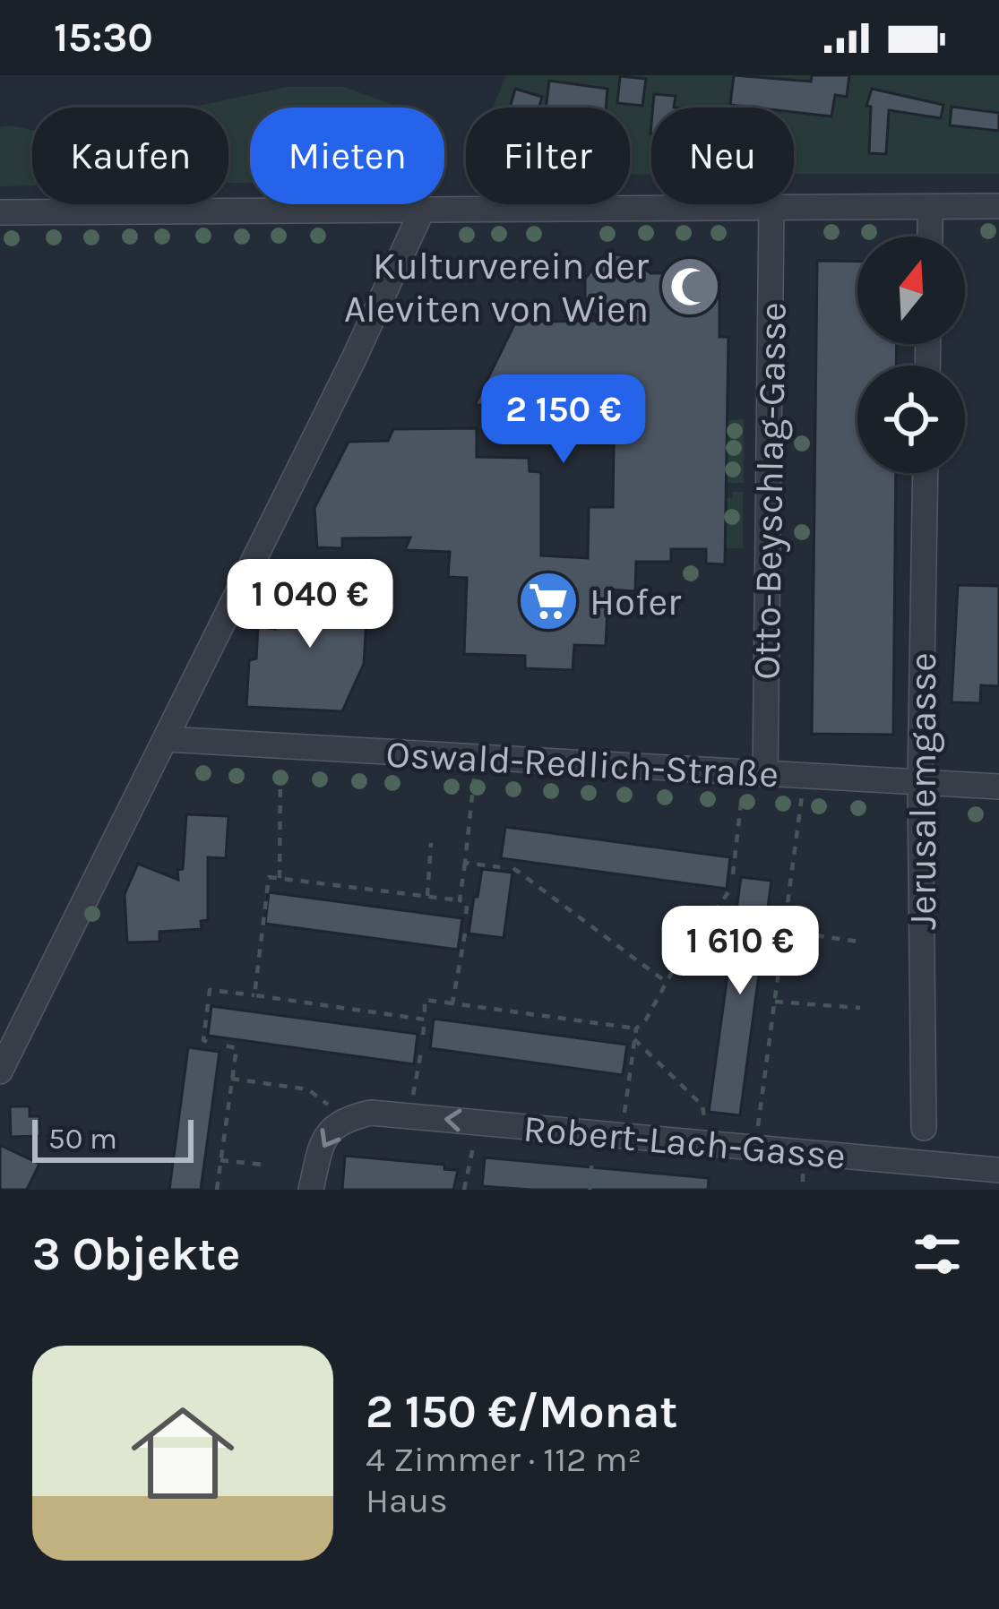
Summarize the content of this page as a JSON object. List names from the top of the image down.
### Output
{
  "streets": {
    "street": [
      "Otto-Beyschlag-Gasse",
      "Oswald-Redlich-Straße",
      "Jerusalemgasse",
      "Robert-Lach-Gasse"
    ]
  },
  "crossings": [
    ["Otto-Beyschlag-Gasse", "Oswald-Redlich-Straße"],
    ["Oswald-Redlich-Straße", "Jerusalemgasse"]
  ],
  "places": {
    "mosque": ["Kulturverein der Aleviten von Wien"],
    "supermarket": ["Hofer"]
  },
  "scale_bar": "50 m",
  "north": "top",
  "page": {
    "status": "15:30",
    "chip": [
      "Kaufen",
      "Mieten",
      "Filter",
      "Neu"
    ],
    "price": ["2 150 €", "1 040 €", "1 610 €"],
    "scale": "50 m",
    "heading": "3 Objekte",
    "list": [
      {
        "name": "2 150 €/Monat",
        "note": "4 Zimmer · 112 m² · Haus"
      }
    ]
  }
}
